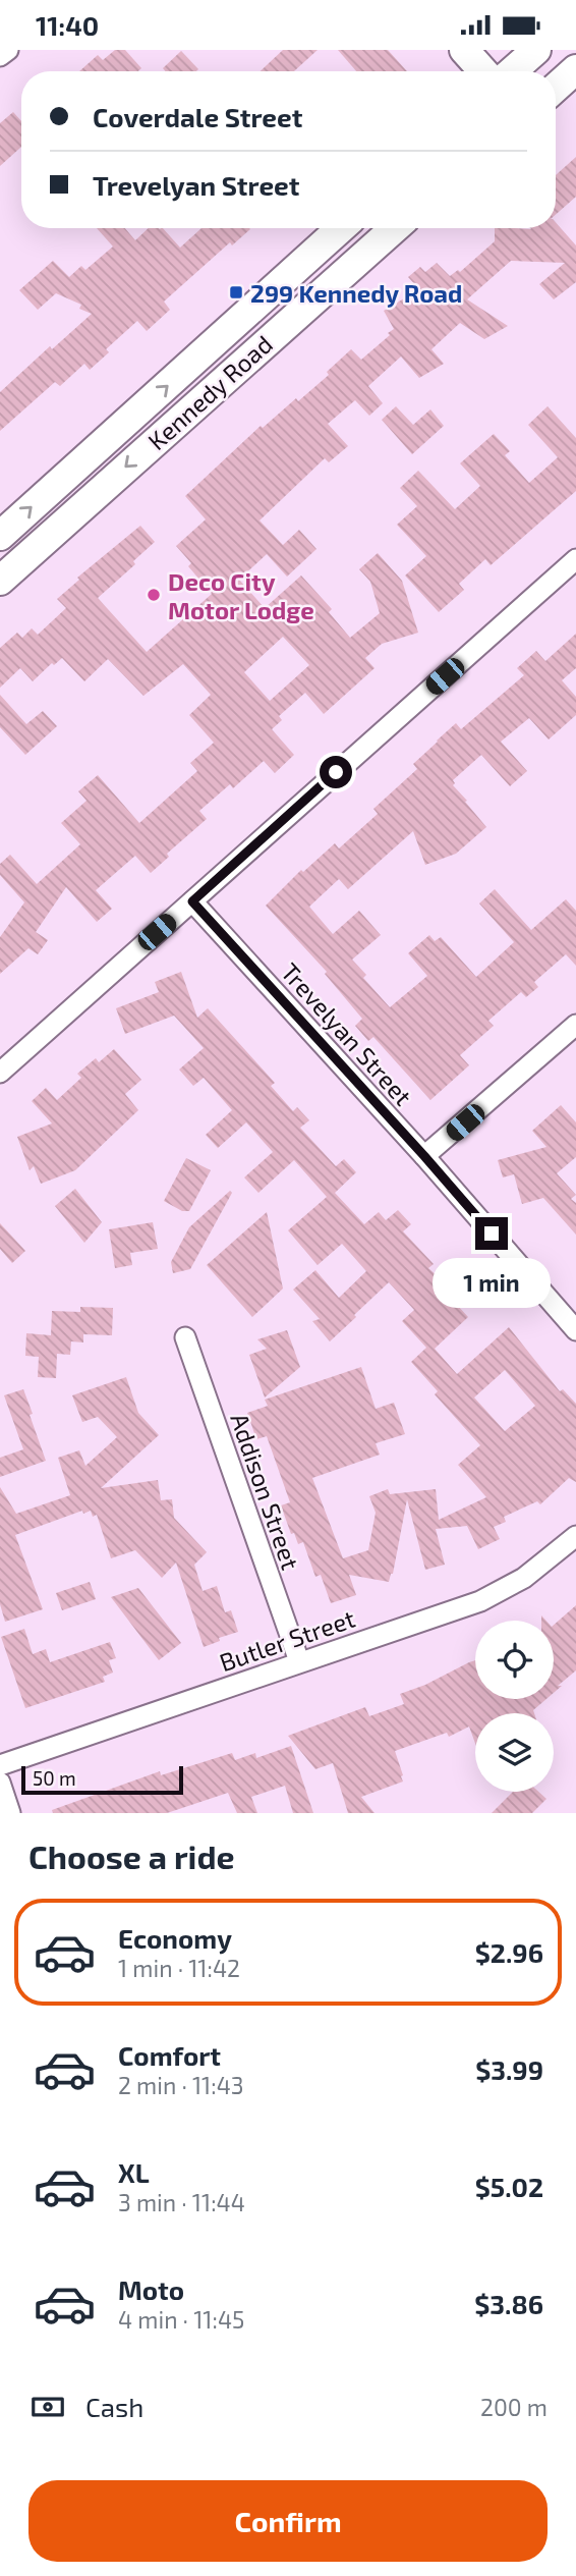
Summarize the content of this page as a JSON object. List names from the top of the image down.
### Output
{
  "streets": {
    "main road": ["Kennedy Road"],
    "street": ["Trevelyan Street", "Addison Street", "Butler Street"]
  },
  "crossings": [
    ["Addison Street", "Butler Street"]
  ],
  "places": {
    "transit": ["299 Kennedy Road"],
    "other": ["Deco City Motor Lodge"]
  },
  "scale_bar": "50 m",
  "page": {
    "status": "11:40",
    "banner": ["Coverdale Street", "Trevelyan Street"],
    "bubble": "1 min",
    "scale": "50 m",
    "heading": "Choose a ride",
    "list": [
      {
        "name": "Economy",
        "note": "1 min · 11:42",
        "value": "$2.96"
      },
      {
        "name": "Comfort",
        "note": "2 min · 11:43",
        "value": "$3.99"
      },
      {
        "name": "XL",
        "note": "3 min · 11:44",
        "value": "$5.02"
      },
      {
        "name": "Moto",
        "note": "4 min · 11:45",
        "value": "$3.86"
      }
    ],
    "pay": ["Cash", "200 m"],
    "buttons": "Confirm"
  }
}
